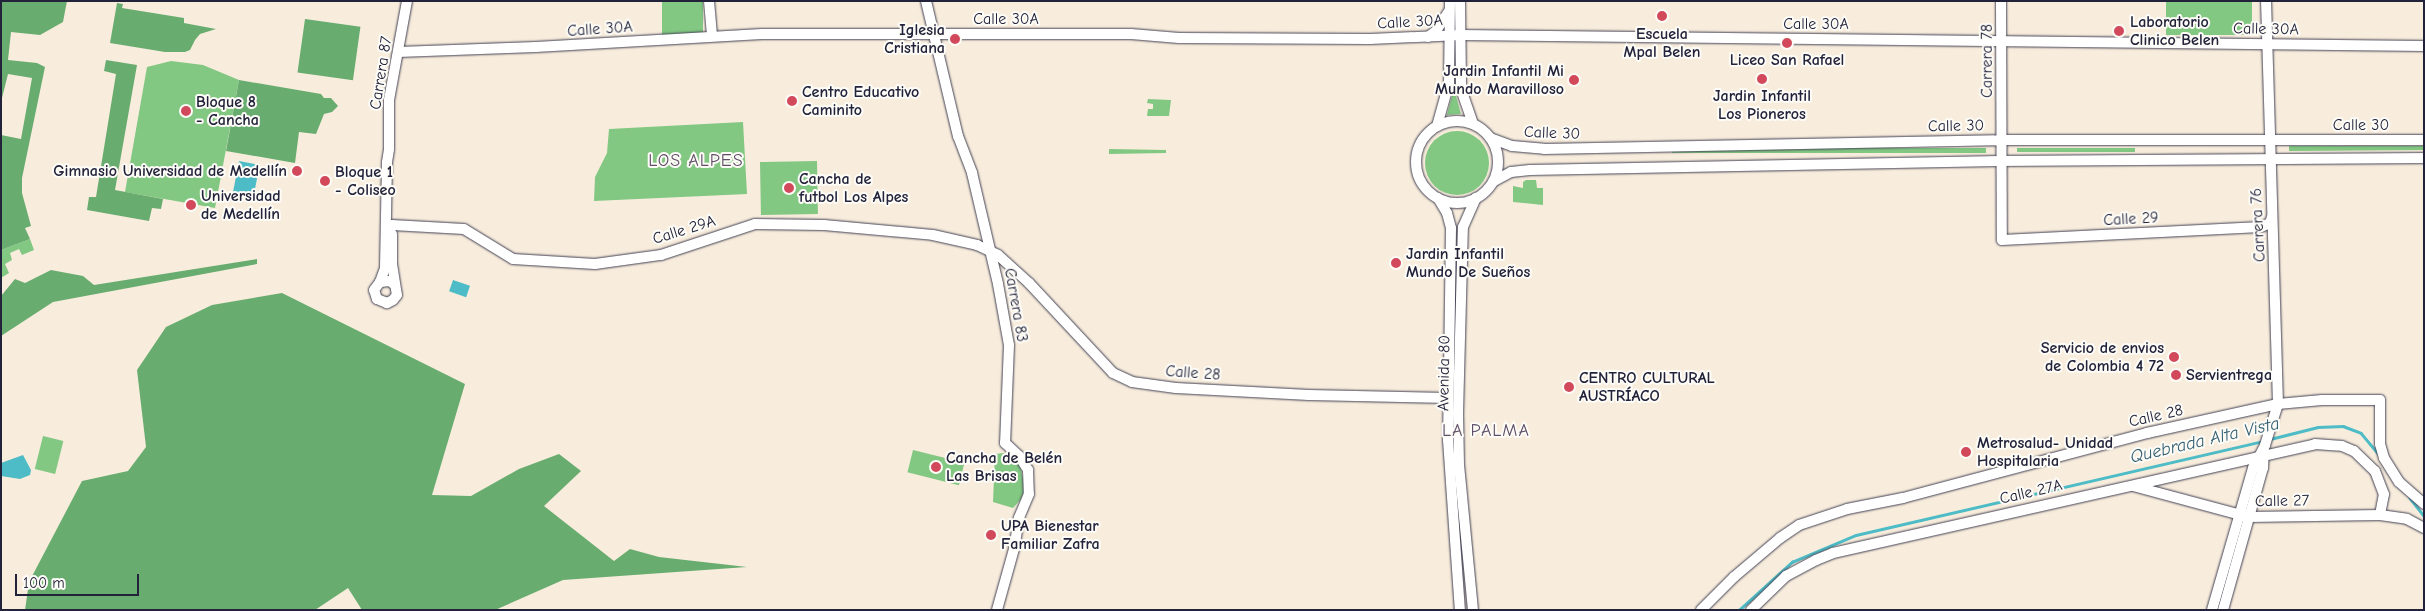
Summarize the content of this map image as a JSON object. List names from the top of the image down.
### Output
{
  "streets": {
    "street": [
      "Calle 30A",
      "Carrera 78",
      "Carrera 87",
      "Calle 30",
      "Calle 29",
      "Carrera 76",
      "Calle 29A",
      "Carrera 83",
      "Calle 28",
      "Avenida 80",
      "Calle 27A",
      "Calle 27"
    ]
  },
  "crossings": [
    ["Calle 30A", "Carrera 78"],
    ["Calle 30A", "Carrera 87"],
    ["Calle 30A", "Carrera 76"],
    ["Calle 30A", "Carrera 83"],
    ["Carrera 78", "Calle 30"],
    ["Carrera 78", "Calle 29"],
    ["Carrera 87", "Calle 29A"],
    ["Calle 30", "Carrera 76"],
    ["Calle 30", "Avenida 80"],
    ["Carrera 76", "Calle 28"],
    ["Carrera 76", "Calle 27A"],
    ["Carrera 76", "Calle 27"],
    ["Calle 29A", "Carrera 83"],
    ["Calle 29A", "Calle 28"],
    ["Carrera 83", "Calle 28"],
    ["Calle 28", "Avenida 80"],
    ["Calle 27A", "Calle 27"]
  ],
  "districts": ["LOS ALPES", "LA PALMA"],
  "water": ["Quebrada Alta Vista"],
  "places": [
    "Escuela Mpal Belen",
    "Laboratorio Clinico Belen",
    "Iglesia Cristiana",
    "Liceo San Rafael",
    "Jardin Infantil Los Pioneros",
    "Jardin Infantil Mi Mundo Maravilloso",
    "Centro Educativo Caminito",
    "Bloque 8 - Cancha",
    "Gimnasio Universidad de Medellín",
    "Bloque 1 - Coliseo",
    "Cancha de futbol Los Alpes",
    "Universidad de Medellín",
    "Jardin Infantil Mundo De Sueños",
    "Servicio de envios de Colombia 4 72",
    "Servientrega",
    "CENTRO CULTURAL AUSTRÍACO",
    "Metrosalud- Unidad Hospitalaria",
    "Cancha de Belén Las Brisas",
    "UPA Bienestar Familiar Zafra"
  ],
  "scale_bar": "100 m"
}
